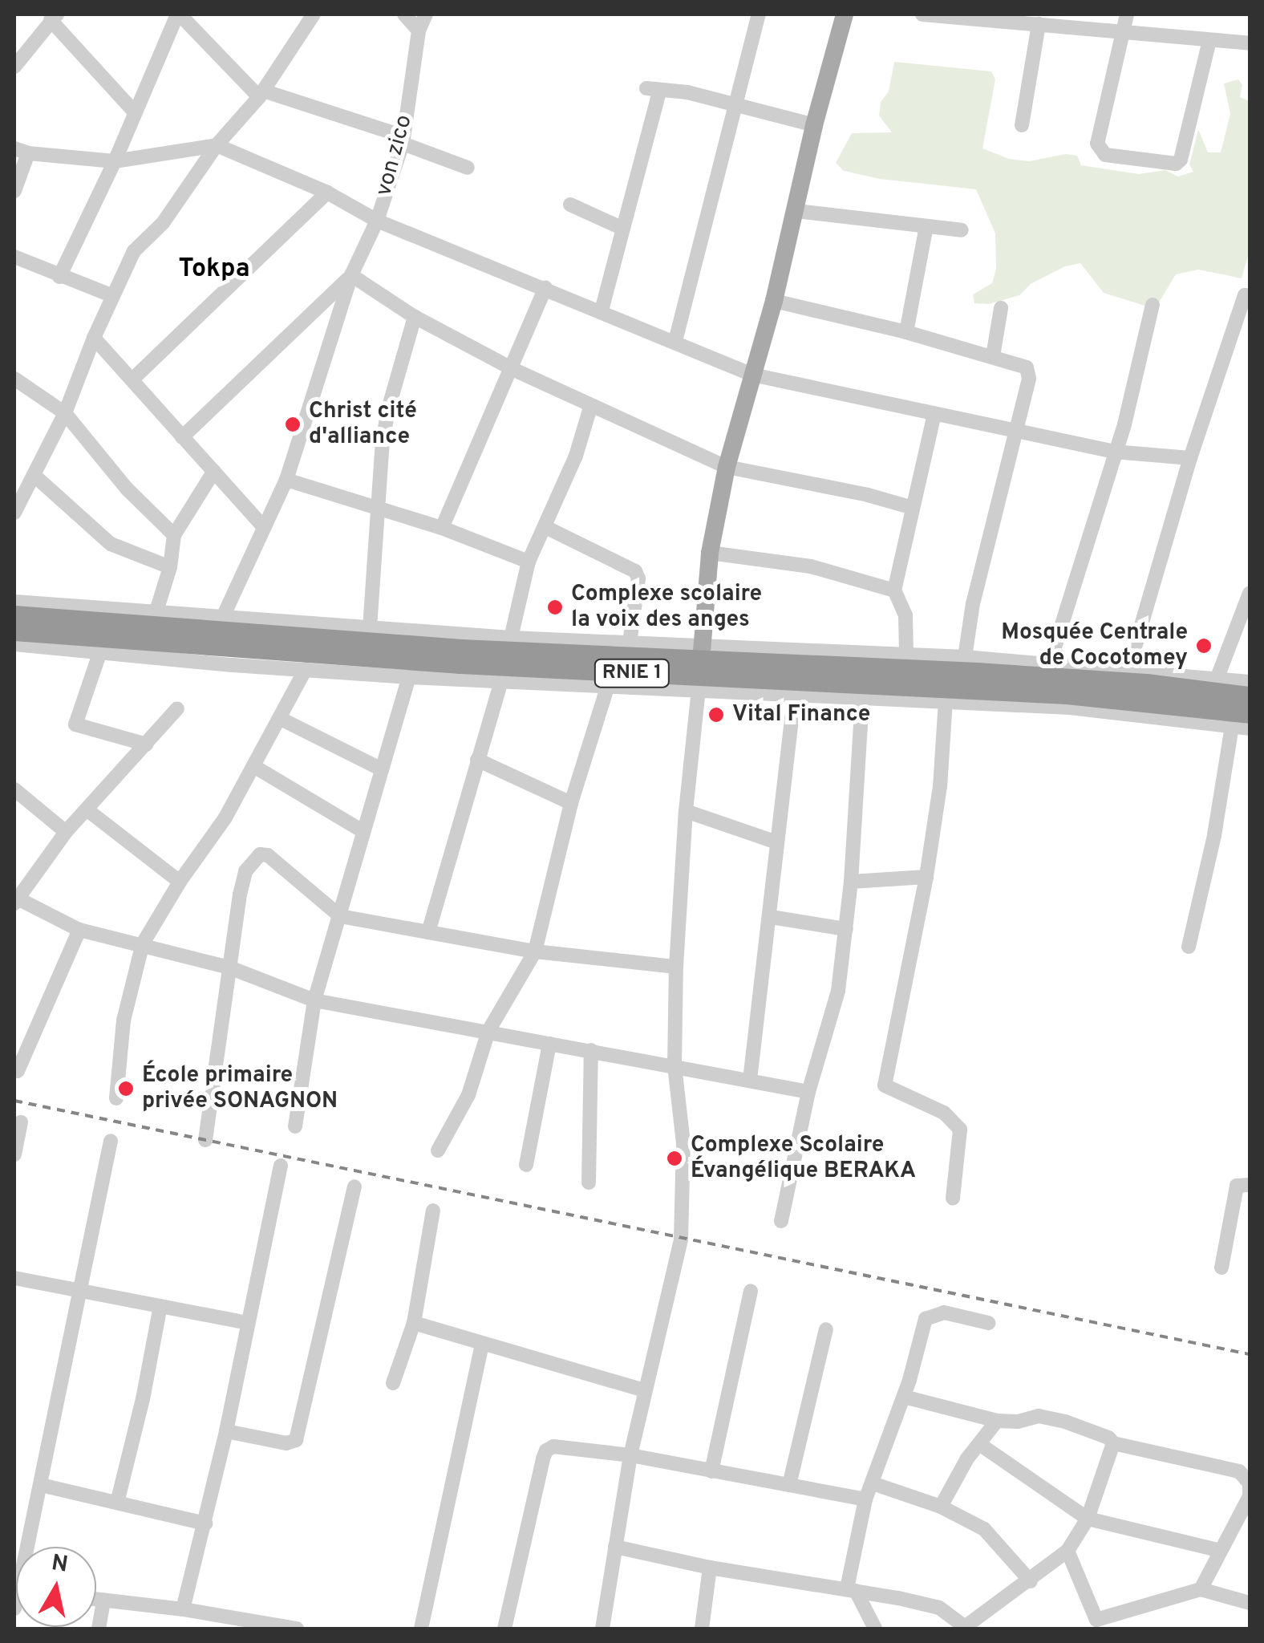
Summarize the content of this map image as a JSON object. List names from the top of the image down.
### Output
{
  "streets": {
    "highway": ["RNIE 1"],
    "street": ["von zico"]
  },
  "districts": ["Tokpa"],
  "places": [
    "Christ cité d'alliance",
    "Complexe scolaire la voix des anges",
    "Mosquée Centrale de Cocotomey",
    "Vital Finance",
    "École primaire privée SONAGNON",
    "Complexe Scolaire Évangélique BERAKA"
  ],
  "north": "top"
}
